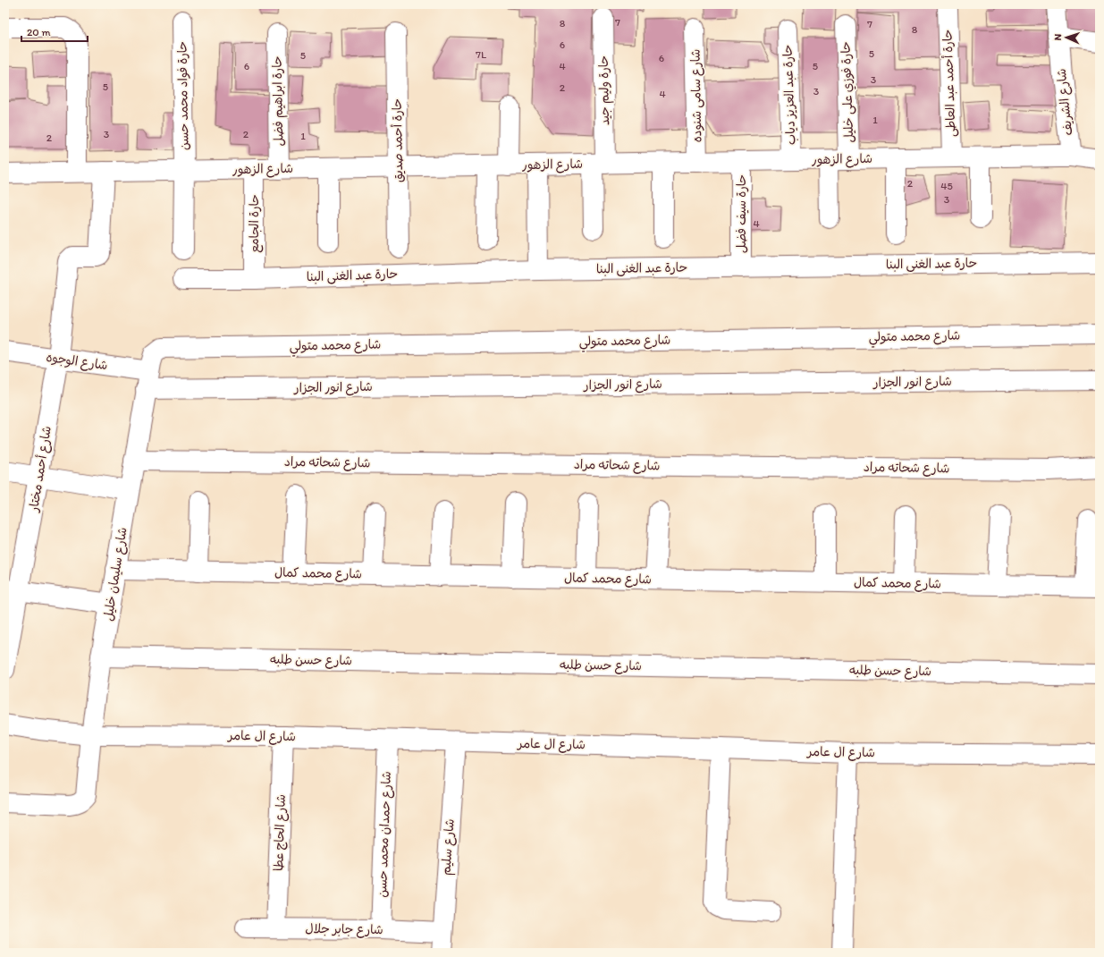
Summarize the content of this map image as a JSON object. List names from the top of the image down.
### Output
{
  "streets": {
    "street": [
      "حارة أحمد عبد العاطى",
      "حارة وليم جيد",
      "حارة فوزي على خليل",
      "حارة عبد العزيز دياب",
      "حارة فواد محمد حسن",
      "شارع سامى شنوده",
      "حارة ابراهيم فضل",
      "شارع الشريف",
      "حارة أحمد صديق",
      "شارع الزهور",
      "حارة سيف فضل",
      "حارة الجامع",
      "حارة عبد الغنى البنا",
      "شارع محمد متولي",
      "شارع الوجوه",
      "شارع انور الجزار",
      "شارع شحاته مراد",
      "شارع أحمد مختار",
      "شارع محمد كمال",
      "شارع سليمان خليل",
      "شارع حسن طلبه",
      "شارع ال عامر",
      "شارع الحاج عطا",
      "شارع حمدان محمد حسن",
      "شارع سليم",
      "شارع جابر جلال"
    ]
  },
  "crossings": [
    ["حارة أحمد عبد العاطى", "شارع الزهور"],
    ["حارة وليم جيد", "شارع الزهور"],
    ["حارة فوزي على خليل", "شارع الزهور"],
    ["حارة عبد العزيز دياب", "شارع الزهور"],
    ["حارة فواد محمد حسن", "شارع الزهور"],
    ["شارع سامى شنوده", "شارع الزهور"],
    ["حارة ابراهيم فضل", "شارع الزهور"],
    ["شارع الشريف", "شارع الزهور"],
    ["حارة أحمد صديق", "شارع الزهور"],
    ["شارع الزهور", "حارة سيف فضل"],
    ["شارع الزهور", "حارة الجامع"],
    ["شارع الزهور", "شارع أحمد مختار"],
    ["حارة سيف فضل", "حارة عبد الغنى البنا"],
    ["حارة الجامع", "حارة عبد الغنى البنا"],
    ["شارع محمد متولي", "شارع الوجوه"],
    ["شارع محمد متولي", "شارع انور الجزار"],
    ["شارع محمد متولي", "شارع سليمان خليل"],
    ["شارع الوجوه", "شارع انور الجزار"],
    ["شارع الوجوه", "شارع أحمد مختار"],
    ["شارع الوجوه", "شارع سليمان خليل"],
    ["شارع انور الجزار", "شارع سليمان خليل"],
    ["شارع شحاته مراد", "شارع سليمان خليل"],
    ["شارع محمد كمال", "شارع سليمان خليل"],
    ["شارع سليمان خليل", "شارع حسن طلبه"],
    ["شارع سليمان خليل", "شارع ال عامر"],
    ["شارع ال عامر", "شارع الحاج عطا"],
    ["شارع ال عامر", "شارع حمدان محمد حسن"],
    ["شارع ال عامر", "شارع سليم"],
    ["شارع الحاج عطا", "شارع جابر جلال"],
    ["شارع حمدان محمد حسن", "شارع جابر جلال"],
    ["شارع سليم", "شارع جابر جلال"]
  ],
  "house_numbers": [
    "7",
    "8",
    "7",
    "8",
    "6",
    "5",
    "7L",
    "5",
    "6",
    "6",
    "4",
    "5",
    "3",
    "5",
    "2",
    "3",
    "4",
    "1",
    "3",
    "2",
    "1",
    "2",
    "2",
    "45",
    "3",
    "4"
  ],
  "scale_bar": "20 m",
  "north": "left"
}
